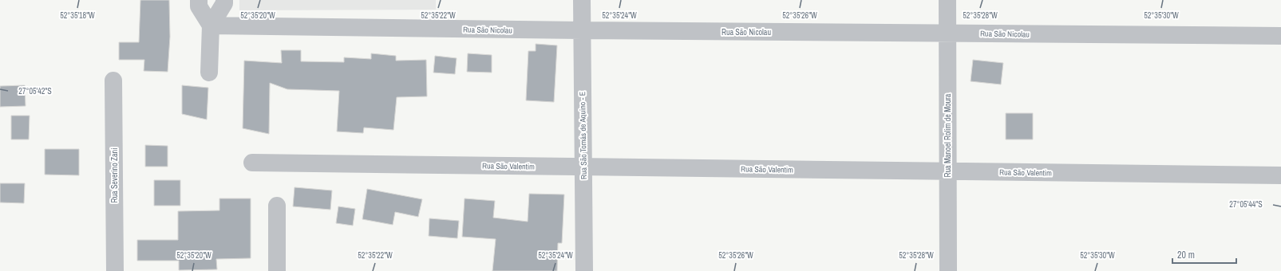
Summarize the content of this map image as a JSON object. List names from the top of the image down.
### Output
{
  "streets": {
    "street": [
      "Rua São Nicolau",
      "Rua São Tomás de Aquino - E",
      "Rua Manoel Rolim de Moura",
      "Rua São Valentim",
      "Rua Severino Zani"
    ]
  },
  "crossings": [
    ["Rua São Nicolau", "Rua São Tomás de Aquino - E"],
    ["Rua São Nicolau", "Rua Manoel Rolim de Moura"],
    ["Rua São Tomás de Aquino - E", "Rua São Valentim"],
    ["Rua Manoel Rolim de Moura", "Rua São Valentim"]
  ],
  "scale_bar": "20 m",
  "coordinates": [
    "52°35'24\"W",
    "52°35'28\"W",
    "52°35'18\"W",
    "52°35'20\"W",
    "52°35'22\"W",
    "52°35'26\"W",
    "52°35'30\"W",
    "27°05'42\"S",
    "27°05'44\"S"
  ]
}
